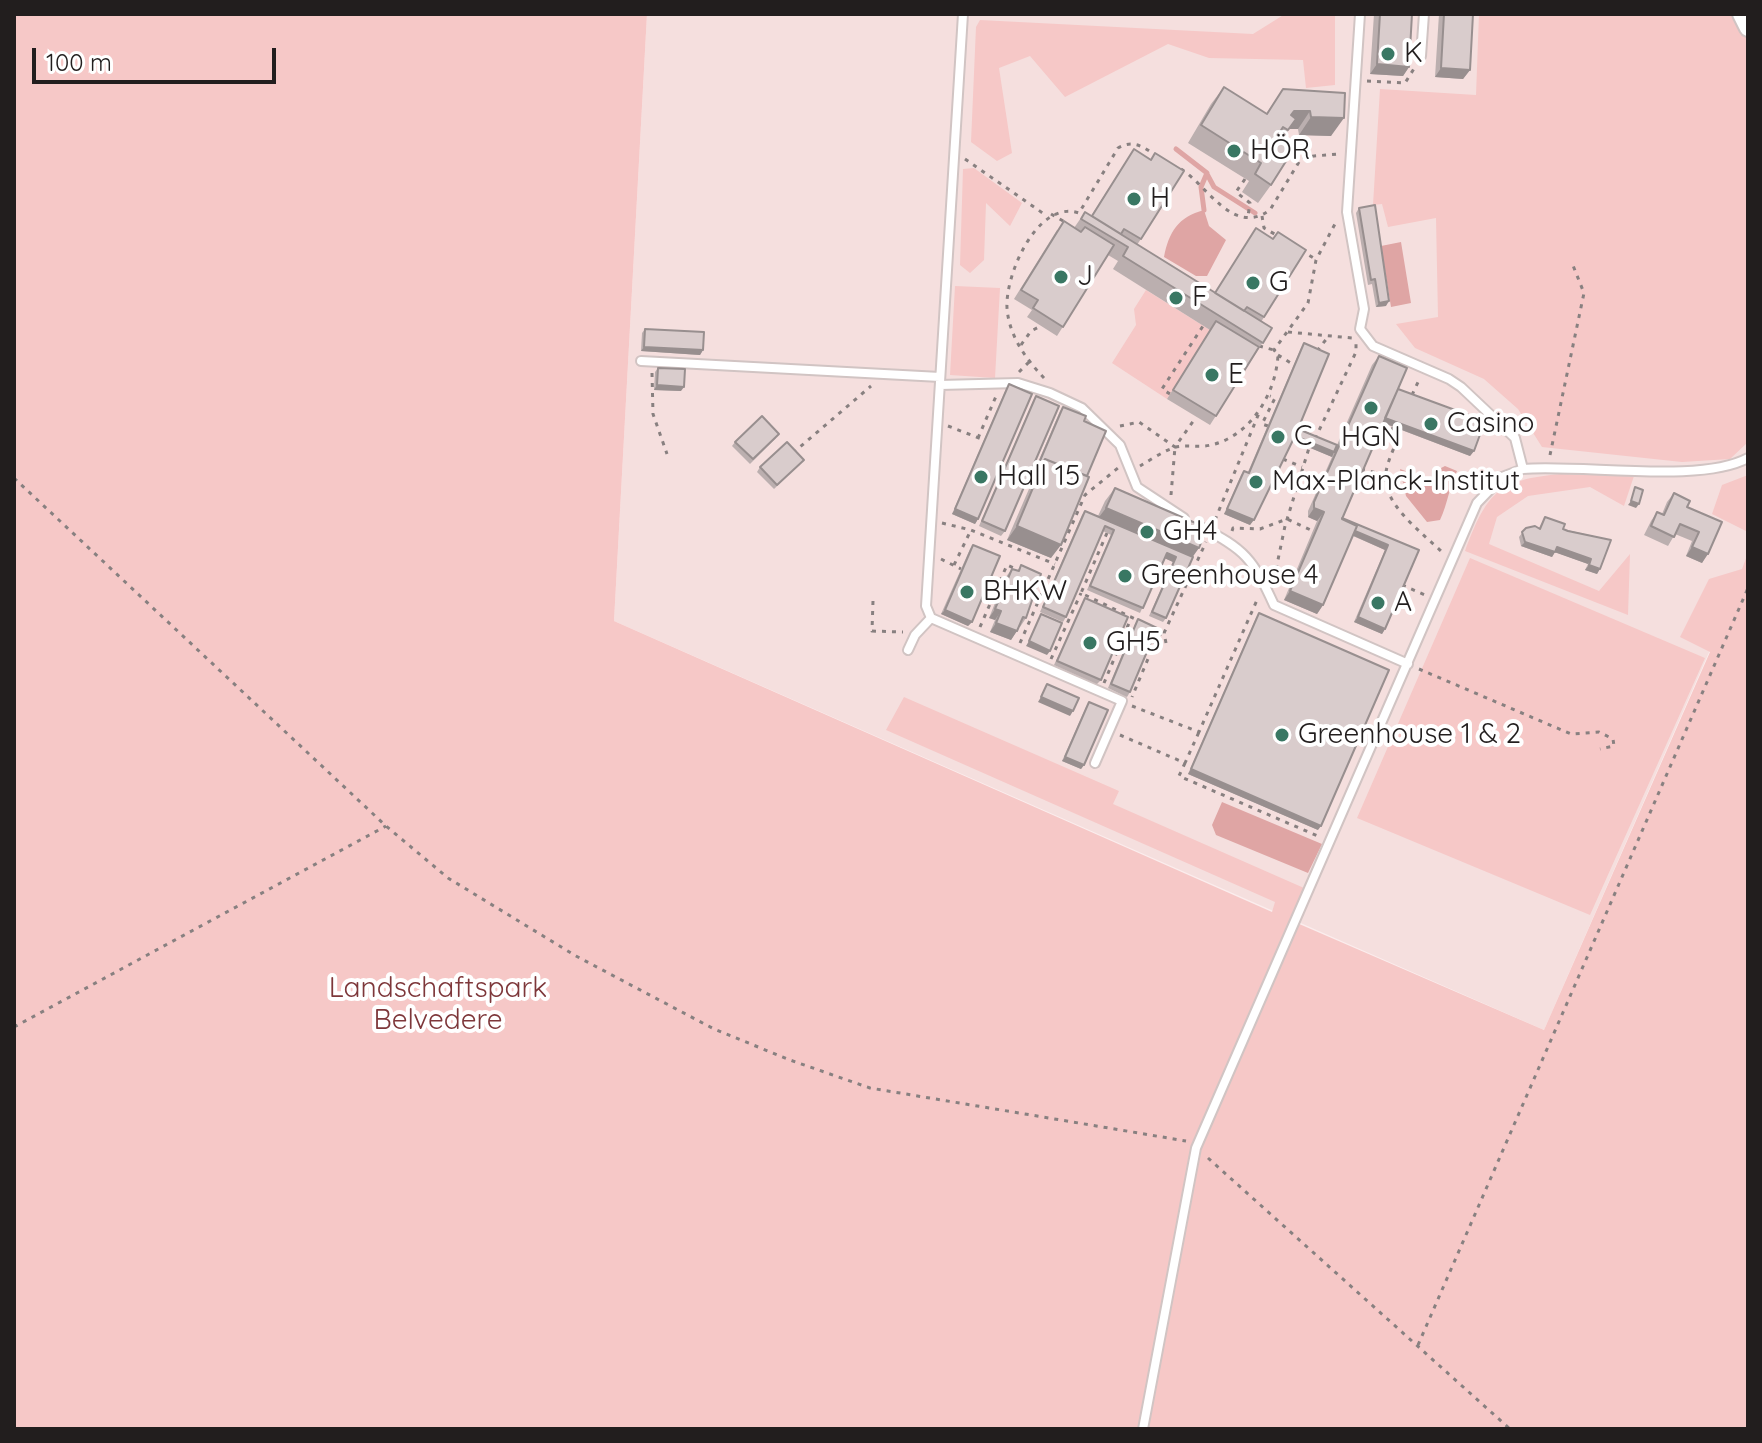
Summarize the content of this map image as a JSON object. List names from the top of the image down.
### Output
{
  "parks": ["Landschaftspark Belvedere"],
  "places": [
    "K",
    "HÖR",
    "H",
    "J",
    "G",
    "F",
    "E",
    "HGN",
    "Casino",
    "C",
    "Hall 15",
    "Max-Planck-Institut",
    "GH4",
    "Greenhouse 4",
    "BHKW",
    "A",
    "GH5",
    "Greenhouse 1 & 2"
  ],
  "scale_bar": "100 m"
}
